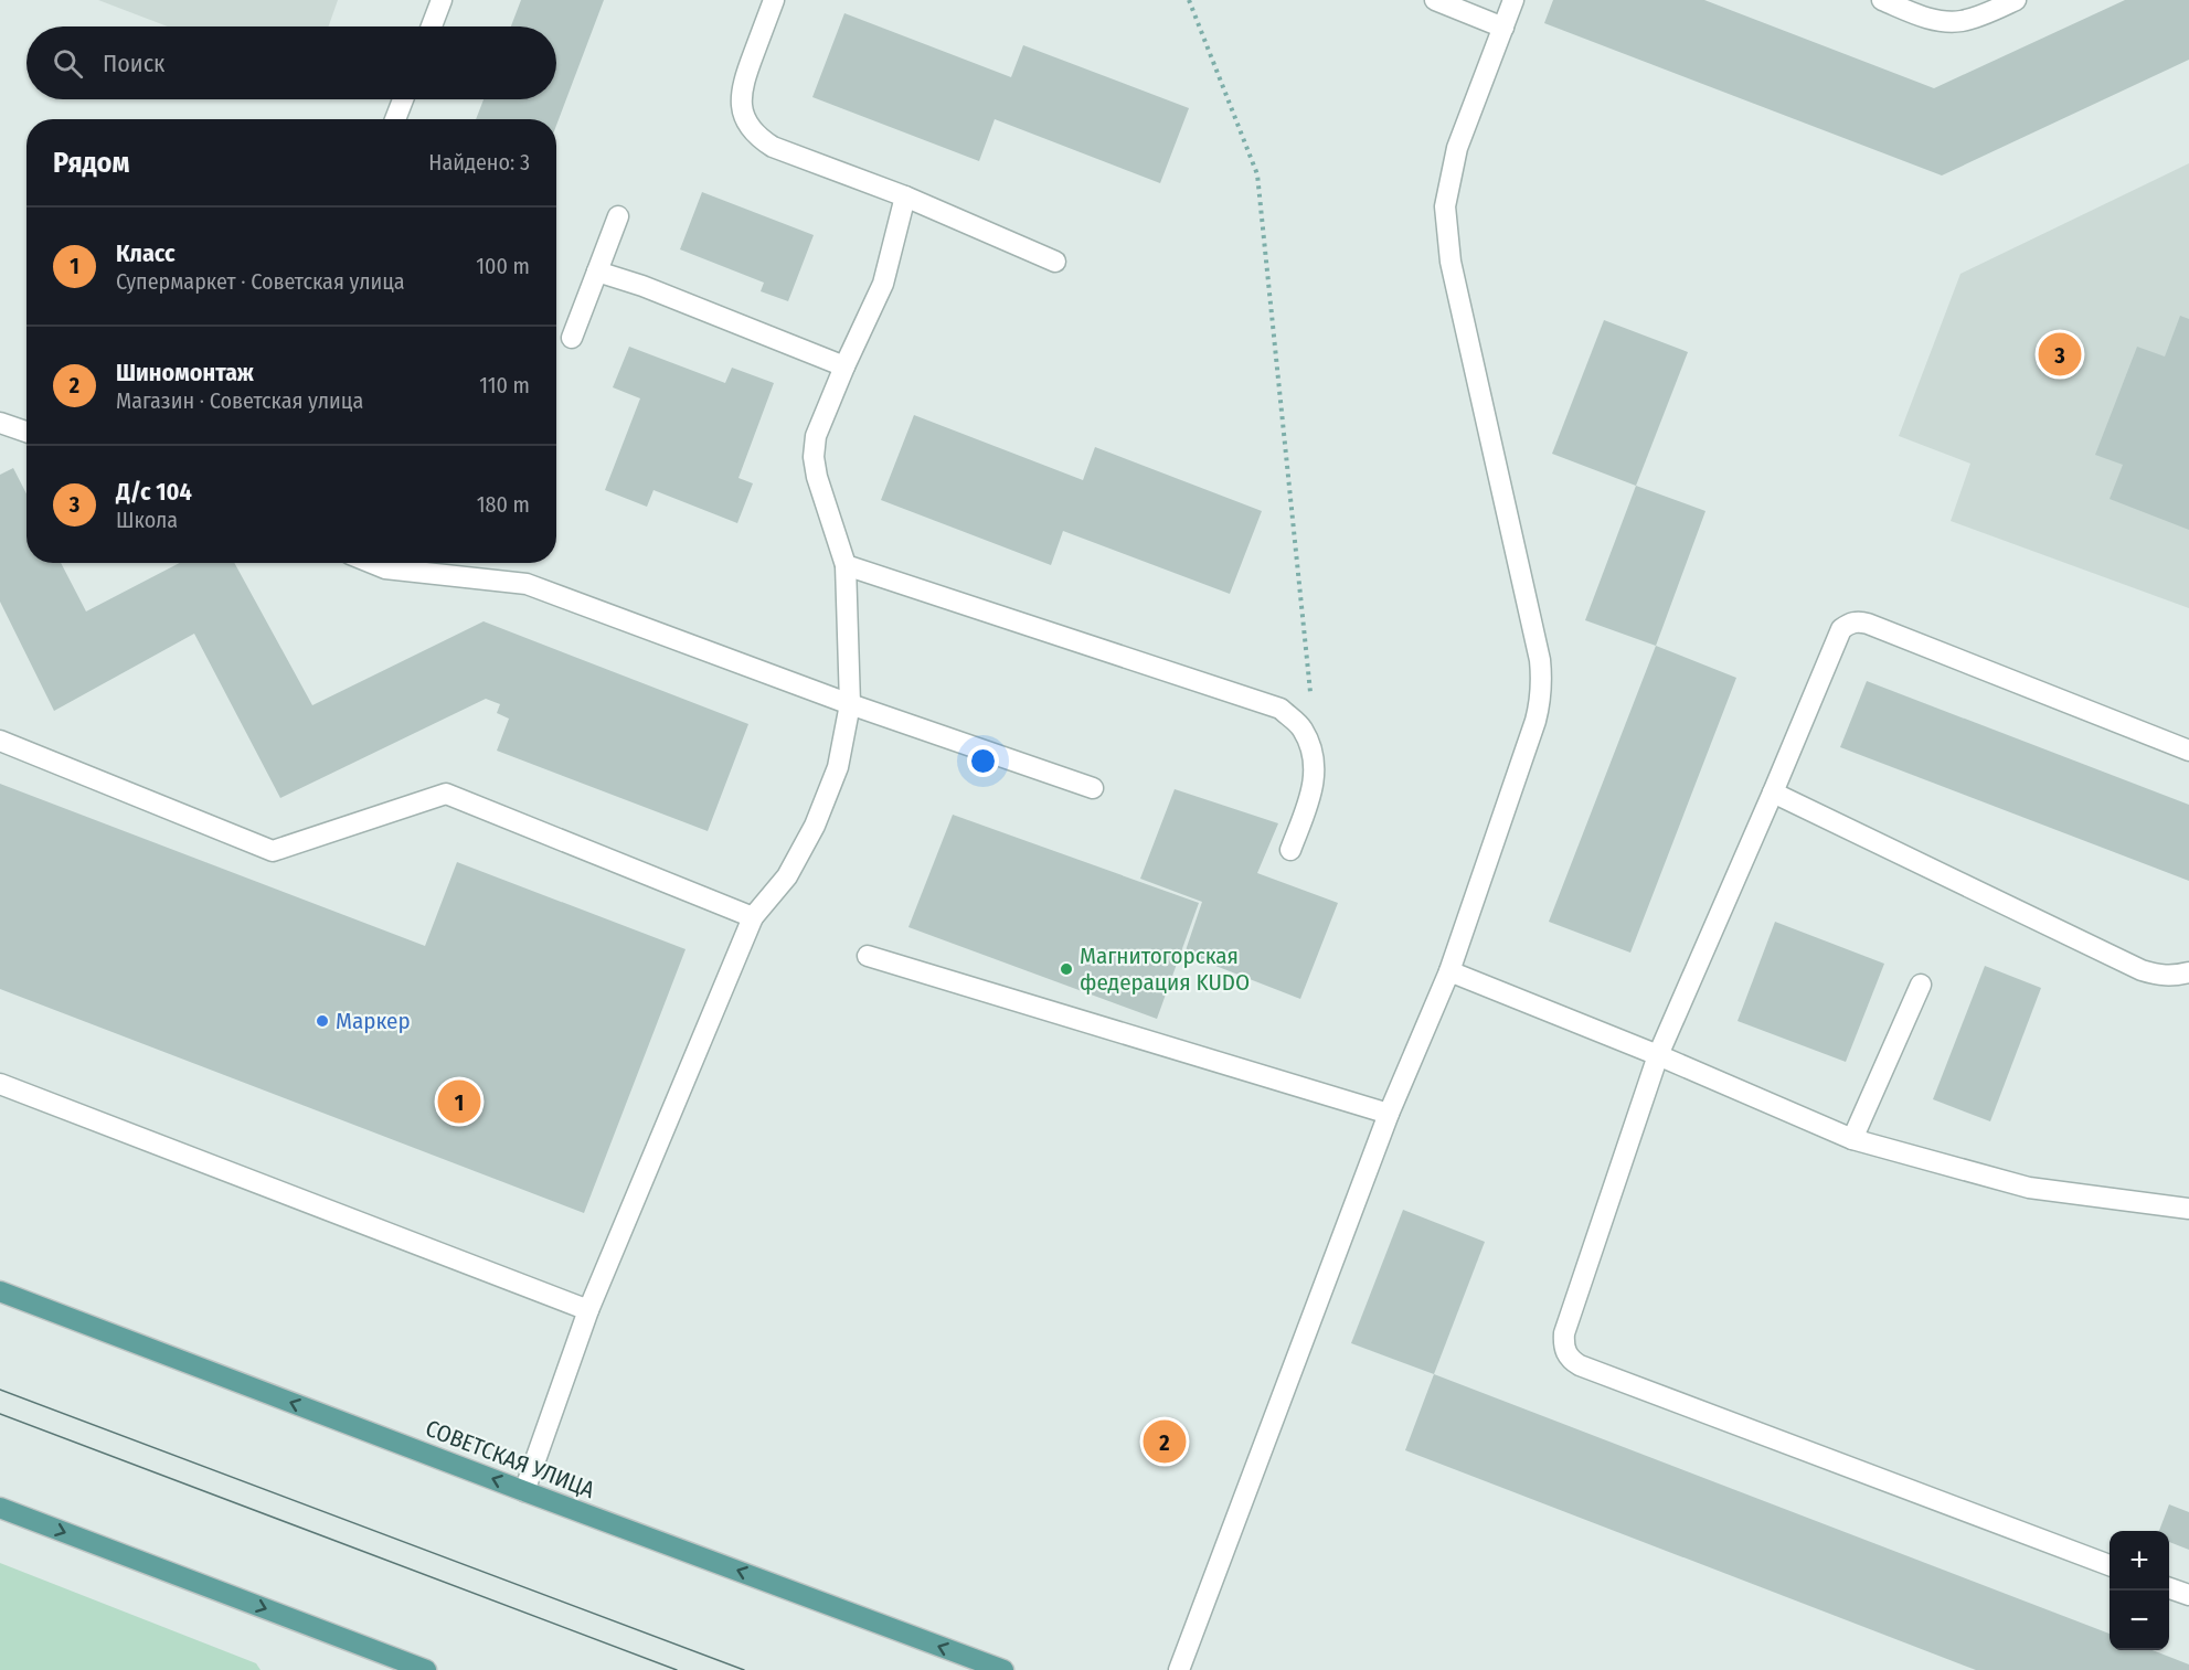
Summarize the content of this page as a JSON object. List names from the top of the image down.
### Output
{
  "streets": {
    "main road": ["СОВЕТСКАЯ УЛИЦА"]
  },
  "one_way": ["СОВЕТСКАЯ УЛИЦА"],
  "places": ["Магнитогорская федерация KUDO", "Маркер"],
  "page": {
    "search": "Поиск",
    "heading": ["Рядом", "Найдено: 3"],
    "list": [
      {
        "mark": "1",
        "name": "Класс",
        "note": "Супермаркет · Советская улица",
        "value": "100 m"
      },
      {
        "mark": "2",
        "name": "Шиномонтаж",
        "note": "Магазин · Советская улица",
        "value": "110 m"
      },
      {
        "mark": "3",
        "name": "Д/с 104",
        "note": "Школа",
        "value": "180 m"
      }
    ],
    "pins": ["3", "1", "2"],
    "map_buttons": ["+", "−"]
  }
}
